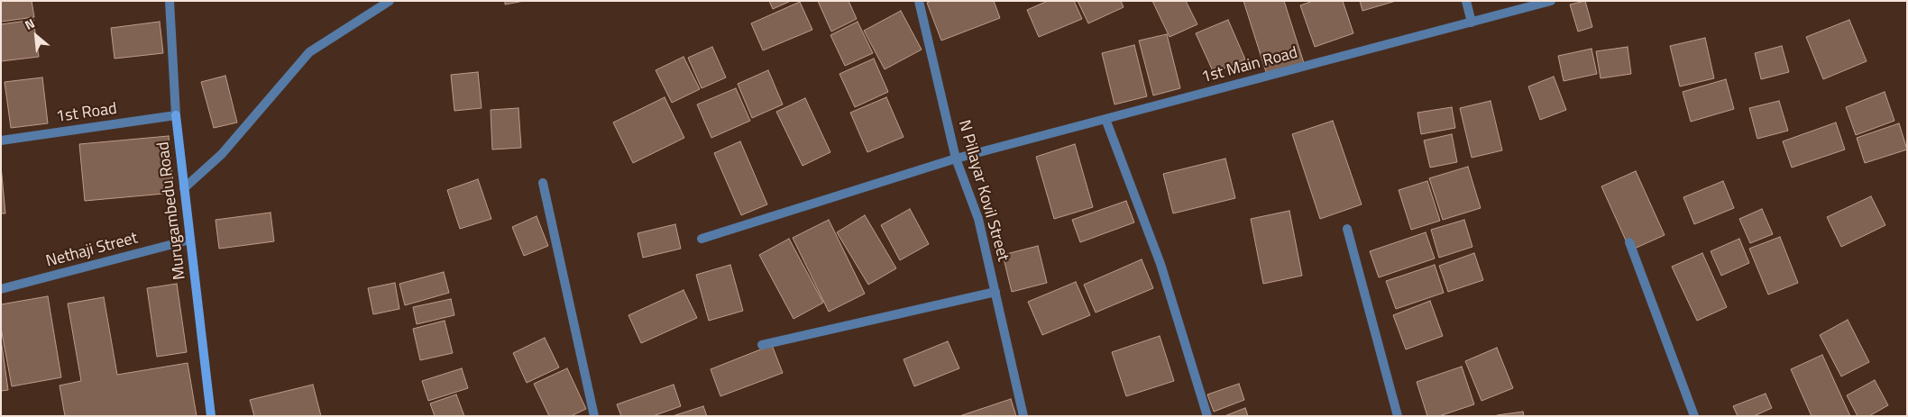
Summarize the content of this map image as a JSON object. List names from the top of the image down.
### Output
{
  "streets": {
    "street": [
      "1st Main Road",
      "1st Road",
      "N Pillayar Kovil Street",
      "Murugambedu Road",
      "Nethaji Street"
    ]
  },
  "crossings": [
    ["1st Main Road", "N Pillayar Kovil Street"],
    ["1st Road", "Murugambedu Road"],
    ["Murugambedu Road", "Nethaji Street"]
  ],
  "north": "top left"
}
